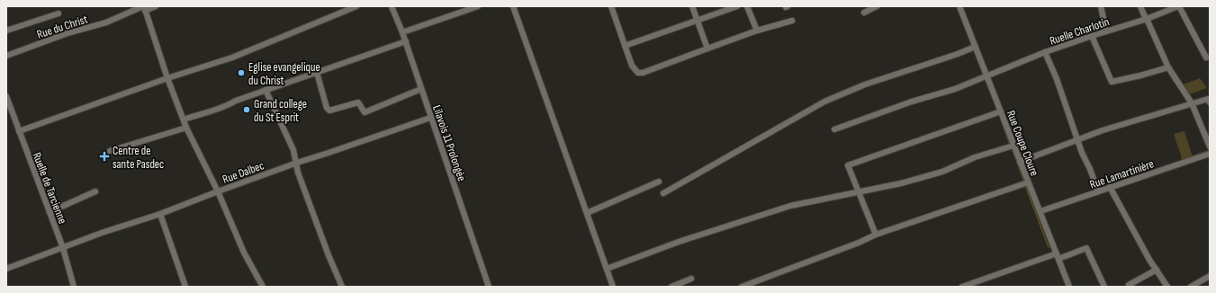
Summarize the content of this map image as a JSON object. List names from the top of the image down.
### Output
{
  "streets": {
    "street": [
      "Rue du Christ",
      "Ruelle Charlotin",
      "Lilavois 11 Prolongée",
      "Rue Coupe Cloure",
      "Rue Dalbec",
      "Rue Lamartinière",
      "Ruelle de Tarcienne"
    ]
  },
  "crossings": [
    ["Ruelle Charlotin", "Rue Coupe Cloure"],
    ["Lilavois 11 Prolongée", "Rue Dalbec"],
    ["Rue Coupe Cloure", "Rue Lamartinière"],
    ["Rue Dalbec", "Ruelle de Tarcienne"]
  ],
  "places": {
    "other": ["Eglise evangelique du Christ", "Grand college du St Esprit"],
    "health": ["Centre de sante Pasdec"]
  }
}
